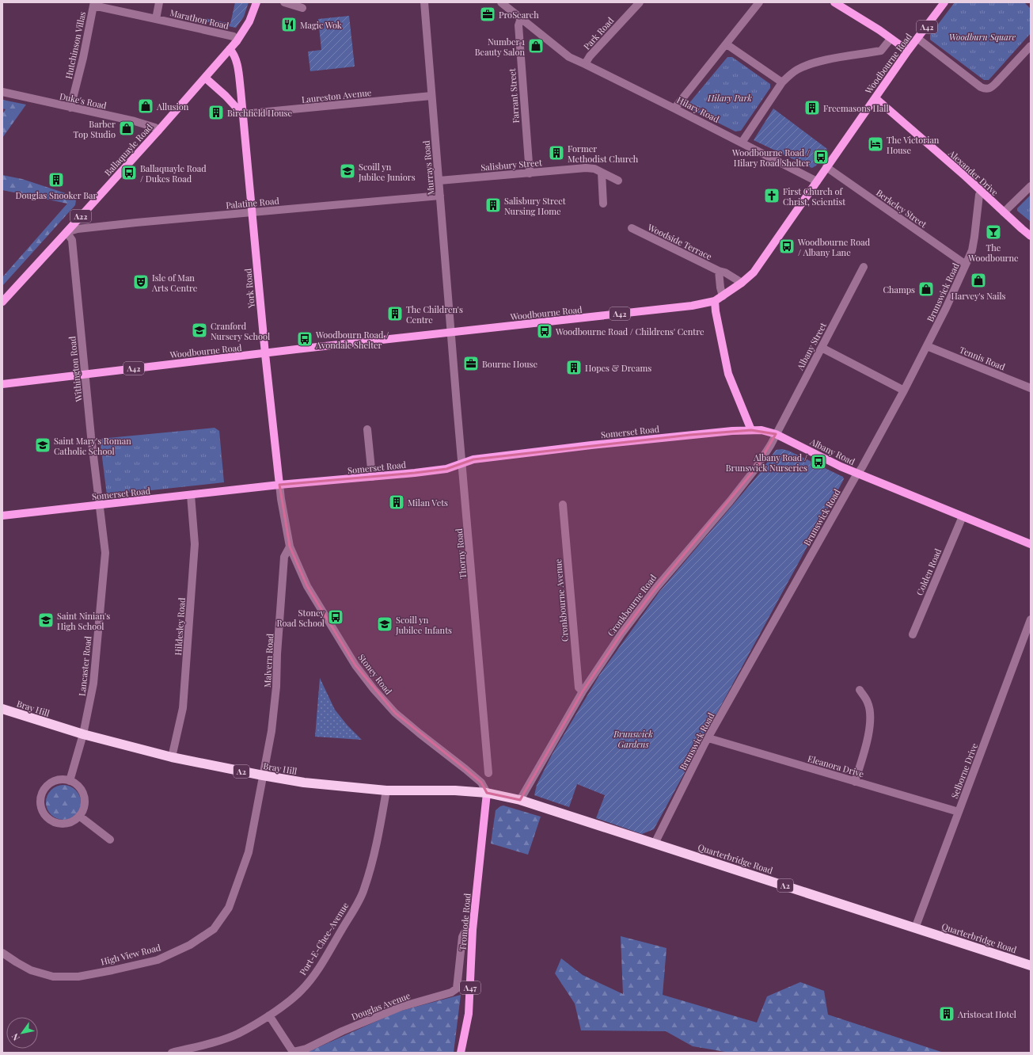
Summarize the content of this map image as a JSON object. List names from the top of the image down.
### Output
{
  "streets": {
    "highway": ["Bray Hill", "A2", "Quarterbridge Road"],
    "main road": [
      "A42",
      "Woodbourne Road",
      "Ballaquayle Road",
      "Alexander Drive",
      "A22",
      "York Road",
      "Somerset Road",
      "Albany Road",
      "Tromode Road",
      "A47"
    ],
    "street": [
      "Marathon Road",
      "Park Road",
      "Hutchinson Villas",
      "Laureston Avenue",
      "Farrant Street",
      "Duke's Road",
      "Hilary Road",
      "Salisbury Street",
      "Murrays Road",
      "Palatine Road",
      "Berkeley Street",
      "Woodside Terrace",
      "Brunswick Road",
      "Albany Street",
      "Tennis Road",
      "Withington Road",
      "Thorny Road",
      "Colden Road",
      "Cronkbourne Avenue",
      "Cronkbourne Road",
      "Hildesley Road",
      "Malvern Road",
      "Lancaster Road",
      "Stoney Road",
      "Eleanora Drive",
      "Selborne Drive",
      "Port-E-Chee-Avenue",
      "High View Road",
      "Douglas Avenue"
    ]
  },
  "crossings": [
    ["Marathon Road", "Hutchinson Villas"],
    ["Marathon Road", "Ballaquayle Road"],
    ["Park Road", "Hilary Road"],
    ["Hutchinson Villas", "Duke's Road"],
    ["Woodbourne Road", "Hilary Road"],
    ["Woodbourne Road", "Murrays Road"],
    ["Woodbourne Road", "Alexander Drive"],
    ["Woodbourne Road", "Berkeley Street"],
    ["Woodbourne Road", "Woodside Terrace"],
    ["Woodbourne Road", "York Road"],
    ["Woodbourne Road", "Withington Road"],
    ["Woodbourne Road", "Thorny Road"],
    ["Laureston Avenue", "Murrays Road"],
    ["Laureston Avenue", "York Road"],
    ["Farrant Street", "Hilary Road"],
    ["Farrant Street", "Salisbury Street"],
    ["Duke's Road", "Ballaquayle Road"],
    ["Ballaquayle Road", "Palatine Road"],
    ["Ballaquayle Road", "York Road"],
    ["Ballaquayle Road", "Withington Road"],
    ["Salisbury Street", "Murrays Road"],
    ["Murrays Road", "Palatine Road"],
    ["Murrays Road", "Thorny Road"],
    ["Alexander Drive", "Brunswick Road"],
    ["Palatine Road", "York Road"],
    ["Palatine Road", "Withington Road"],
    ["Berkeley Street", "Brunswick Road"],
    ["York Road", "Somerset Road"],
    ["York Road", "Stoney Road"],
    ["Brunswick Road", "Tennis Road"],
    ["Brunswick Road", "Albany Road"],
    ["Brunswick Road", "Eleanora Drive"],
    ["Brunswick Road", "Quarterbridge Road"],
    ["Albany Street", "Albany Road"],
    ["Albany Street", "Cronkbourne Road"],
    ["Withington Road", "Somerset Road"],
    ["Withington Road", "Lancaster Road"],
    ["Somerset Road", "Albany Road"],
    ["Somerset Road", "Thorny Road"],
    ["Somerset Road", "Hildesley Road"],
    ["Somerset Road", "Lancaster Road"],
    ["Albany Road", "Colden Road"],
    ["Albany Road", "Cronkbourne Road"],
    ["Cronkbourne Avenue", "Cronkbourne Road"],
    ["Cronkbourne Road", "Quarterbridge Road"],
    ["Hildesley Road", "Bray Hill"],
    ["Malvern Road", "Stoney Road"],
    ["Malvern Road", "Bray Hill"],
    ["Malvern Road", "High View Road"],
    ["Lancaster Road", "Bray Hill"],
    ["Stoney Road", "Bray Hill"],
    ["Stoney Road", "Quarterbridge Road"],
    ["Stoney Road", "Tromode Road"],
    ["Bray Hill", "Quarterbridge Road"],
    ["Bray Hill", "Tromode Road"],
    ["Bray Hill", "Port-E-Chee-Avenue"],
    ["Bray Hill", "High View Road"],
    ["Eleanora Drive", "Selborne Drive"],
    ["Selborne Drive", "Quarterbridge Road"],
    ["Quarterbridge Road", "Tromode Road"],
    ["Tromode Road", "Douglas Avenue"],
    ["Port-E-Chee-Avenue", "Douglas Avenue"]
  ],
  "parks": ["Woodburn Square", "Hilary Park", "Brunswick Gardens"],
  "places": {
    "office": ["ProSearch", "Bourne House"],
    "restaurant": ["Magic Wok"],
    "shop": [
      "Number 1 Beauty Salon",
      "Allusion",
      "Barber Top Studio",
      "Harvey's Nails",
      "Champs"
    ],
    "building": [
      "Freemasons Hall",
      "Birchfield House",
      "Former Methodist Church",
      "Douglas Snooker Bar",
      "Salisbury Street Nursing Home",
      "The Children's Centre",
      "Hopes & Dreams",
      "Milan Vets",
      "Aristocat Hotel"
    ],
    "hotel": ["The Victorian House"],
    "bus stop": [
      "Woodbourne Road / Hilary Road Shelter",
      "Ballaquayle Road / Dukes Road",
      "Woodbourne Road / Albany Lane",
      "Woodbourne Road / Childrens' Centre",
      "Woodbourn Road / Avondale Shelter",
      "Albany Road / Brunswick Nurseries",
      "Stoney Road School"
    ],
    "school or university": [
      "Scoill yn Jubilee Juniors",
      "Cranford Nursery School",
      "Saint Mary's Roman Catholic School",
      "Saint Ninian's High School",
      "Scoill yn Jubilee Infants"
    ],
    "church": ["First Church of Christ, Scientist"],
    "bar": ["The Woodbourne"],
    "theatre": ["Isle of Man Arts Centre"]
  },
  "north": "bottom left"
}
